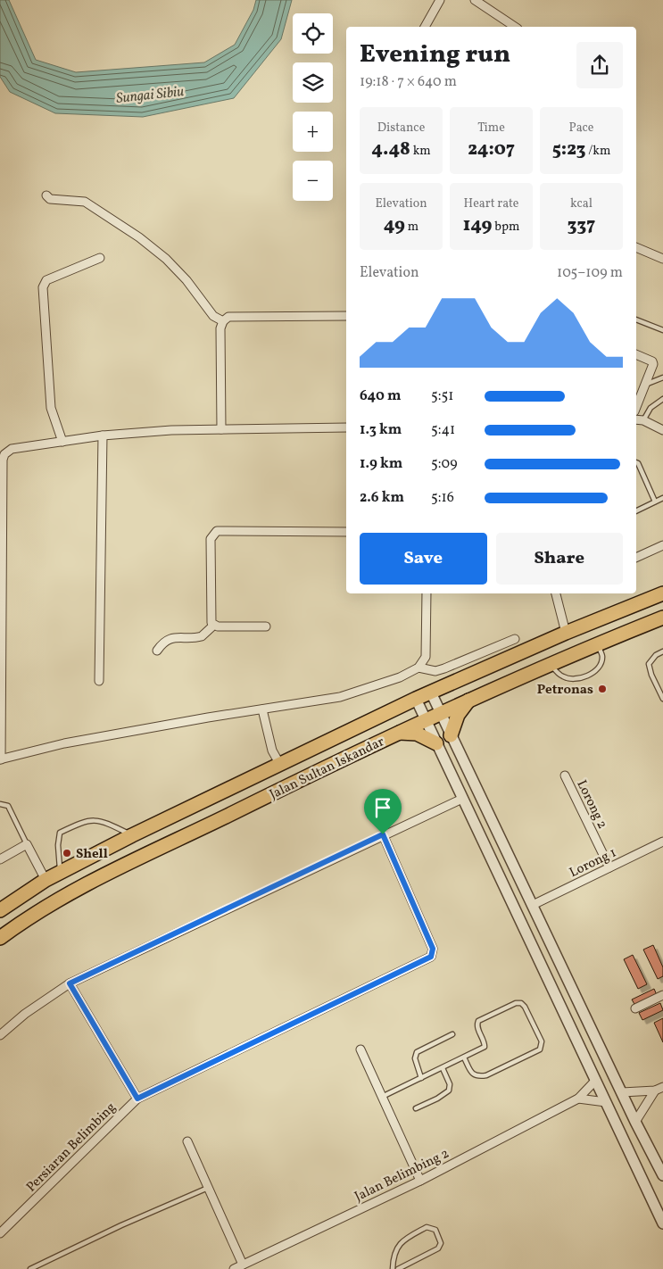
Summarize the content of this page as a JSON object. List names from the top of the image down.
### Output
{
  "streets": {
    "main road": ["Jalan Sultan Iskandar"],
    "street": [
      "Lorong 2",
      "Lorong 1",
      "Persiaran Belimbing",
      "Jalan Belimbing 2"
    ]
  },
  "crossings": [
    ["Lorong 2", "Lorong 1"]
  ],
  "water": ["Sungai Sibiu"],
  "places": ["Petronas", "Shell"],
  "page": {
    "map_buttons": ["+", "−"],
    "heading": ["Evening run", "19:18 · 7 × 640 m"],
    "stats": [
      ["Distance", "4.48 km"],
      ["Time", "24:07"],
      ["Pace", "5:23 /km"],
      ["Elevation", "49 m"],
      ["Heart rate", "149 bpm"],
      ["kcal", "337"]
    ],
    "chart": ["Elevation", "105–109 m"],
    "list": [
      {
        "name": "640 m",
        "note": "5:51"
      },
      {
        "name": "1.3 km",
        "note": "5:41"
      },
      {
        "name": "1.9 km",
        "note": "5:09"
      },
      {
        "name": "2.6 km",
        "note": "5:16"
      }
    ],
    "buttons": ["Save", "Share"]
  }
}
